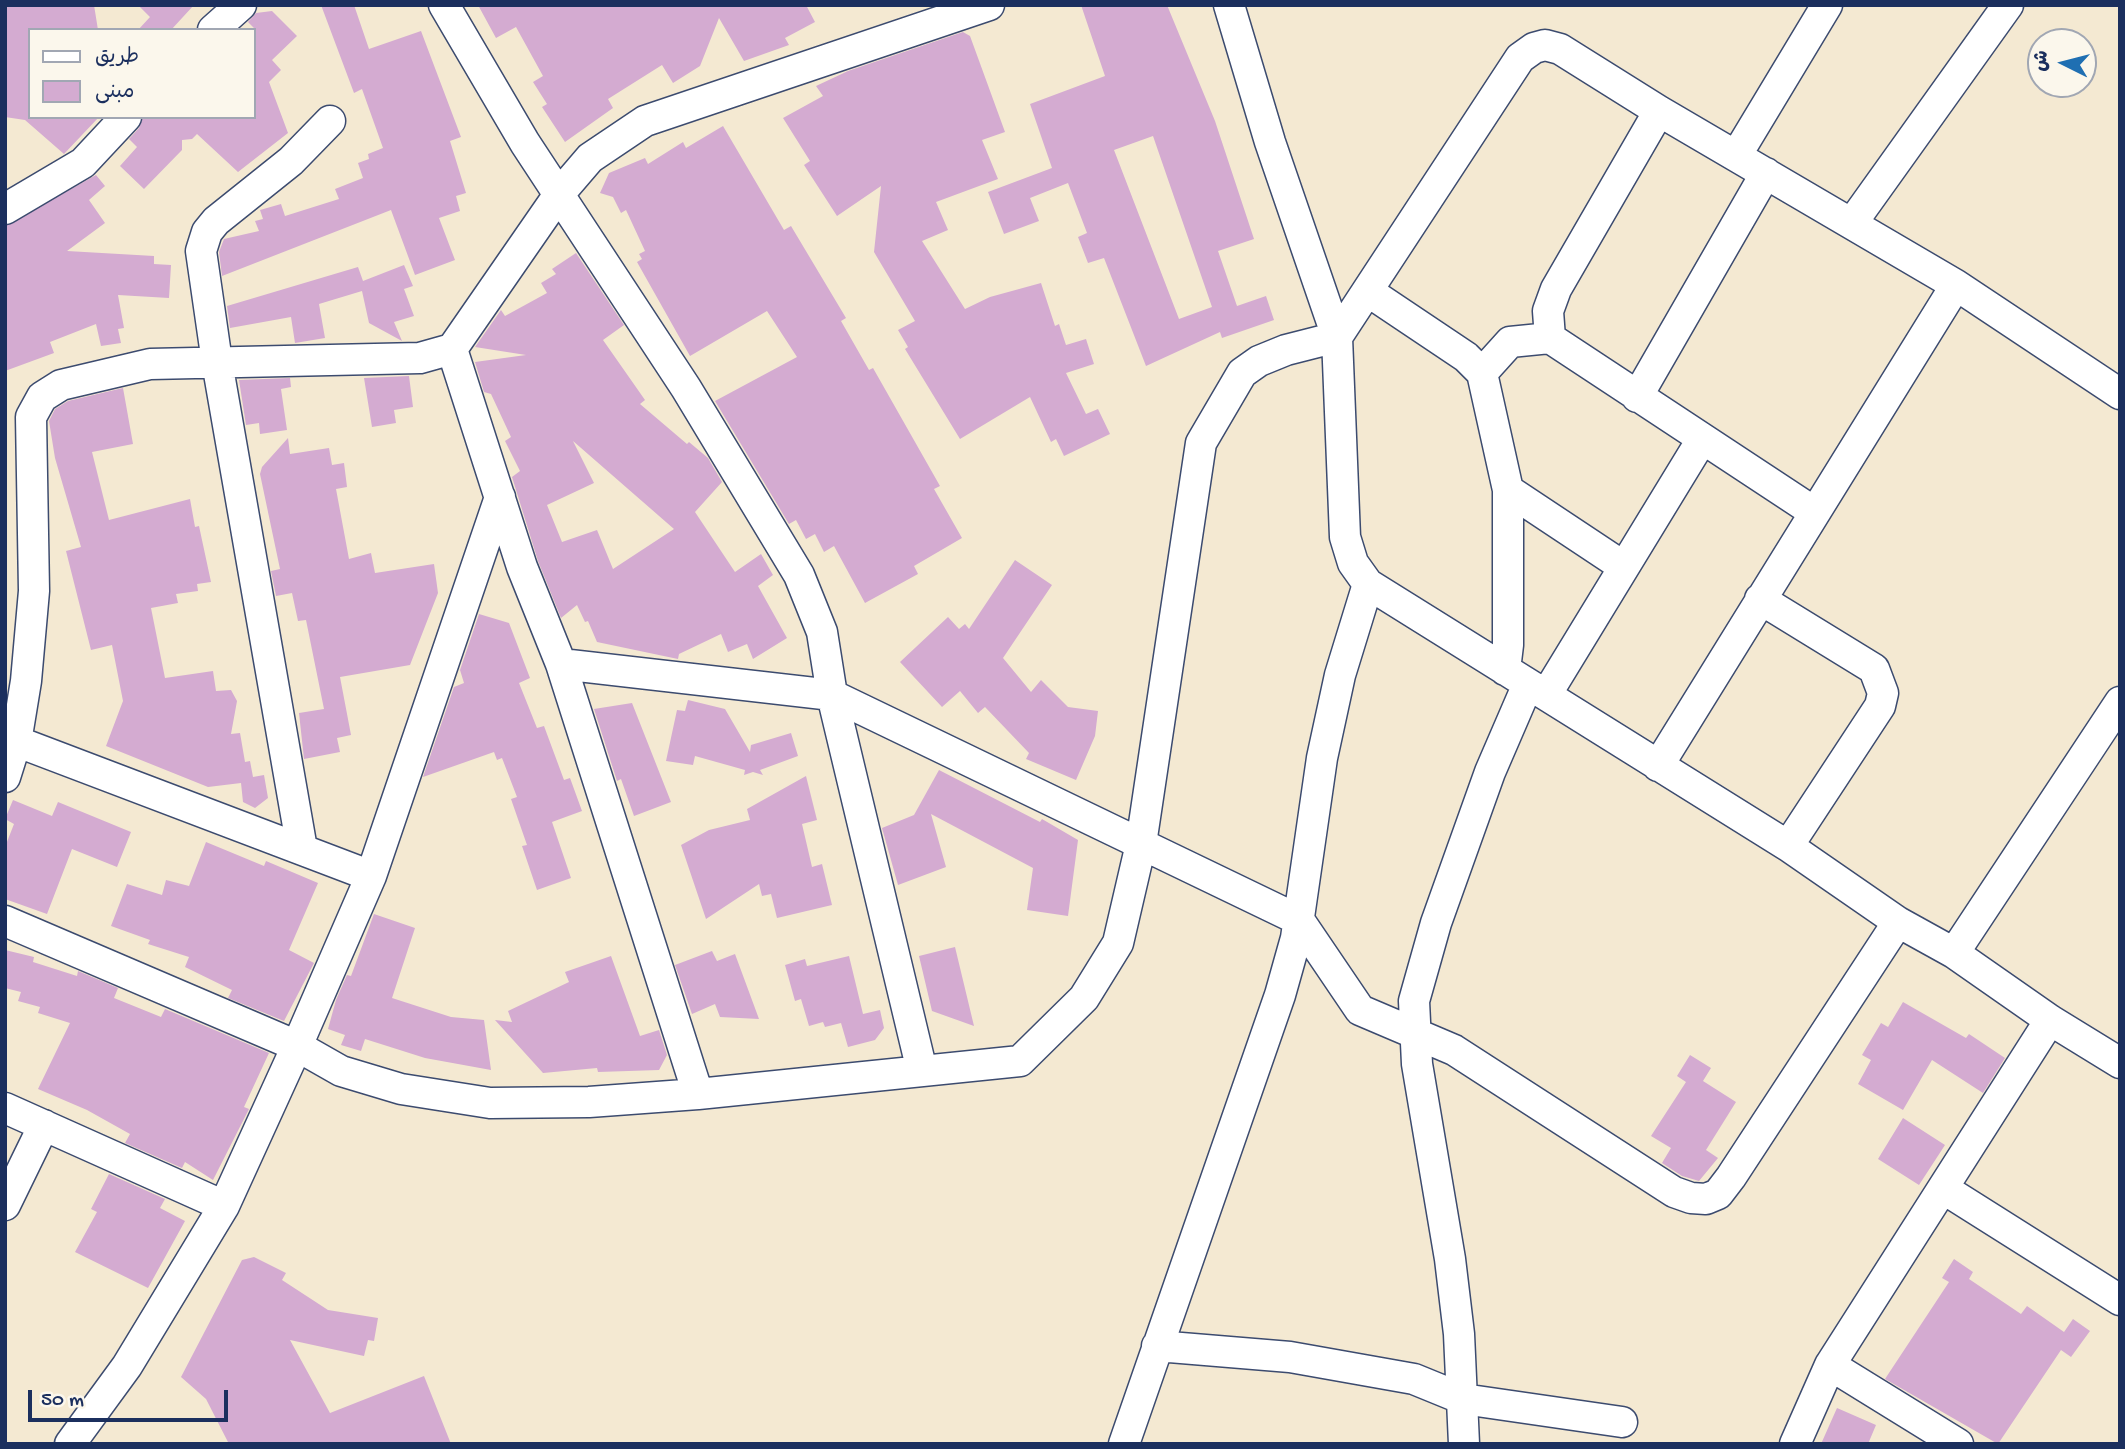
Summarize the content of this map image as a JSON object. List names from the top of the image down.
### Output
{
  "legend": ["طريق", "مبنى"],
  "scale_bar": "50 m",
  "north": "left"
}
